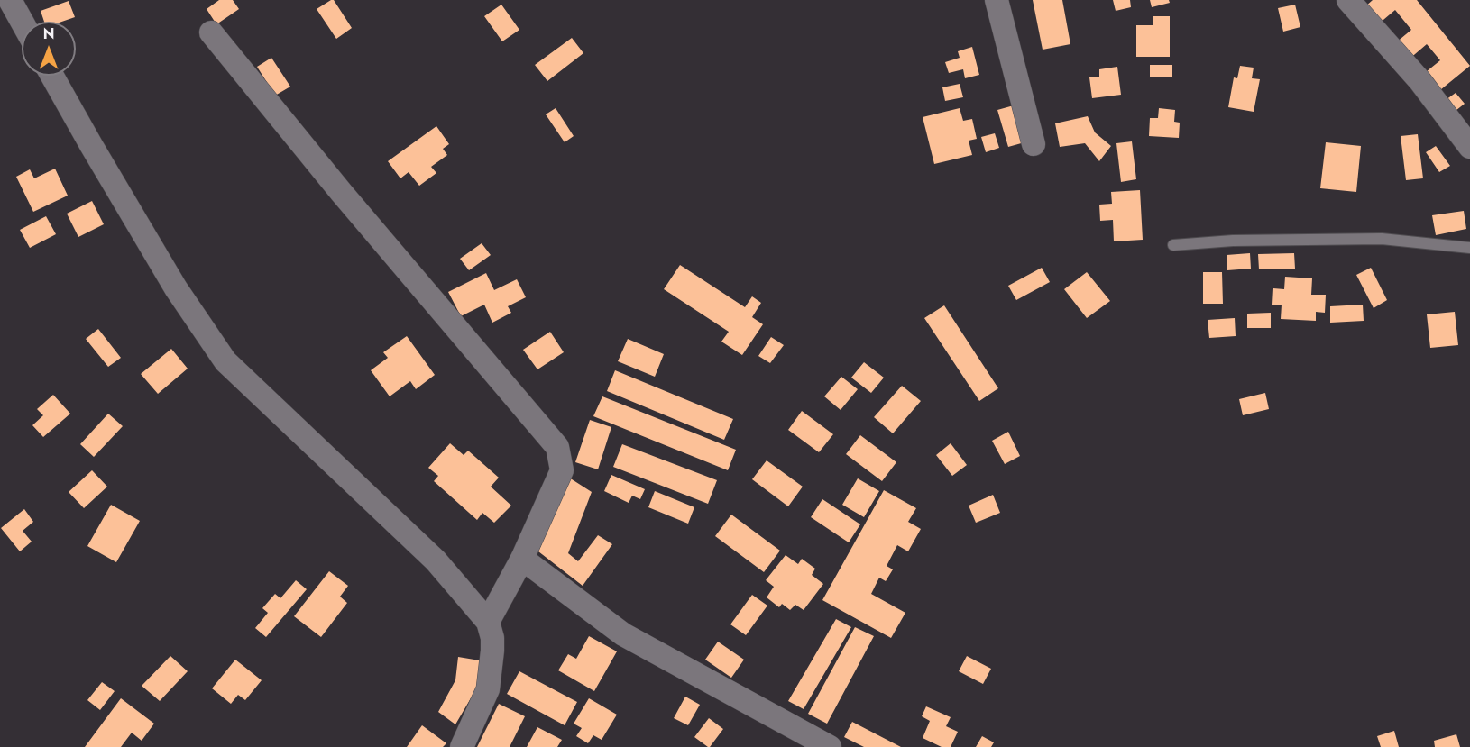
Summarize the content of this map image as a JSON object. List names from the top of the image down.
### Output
{
  "north": "top"
}
